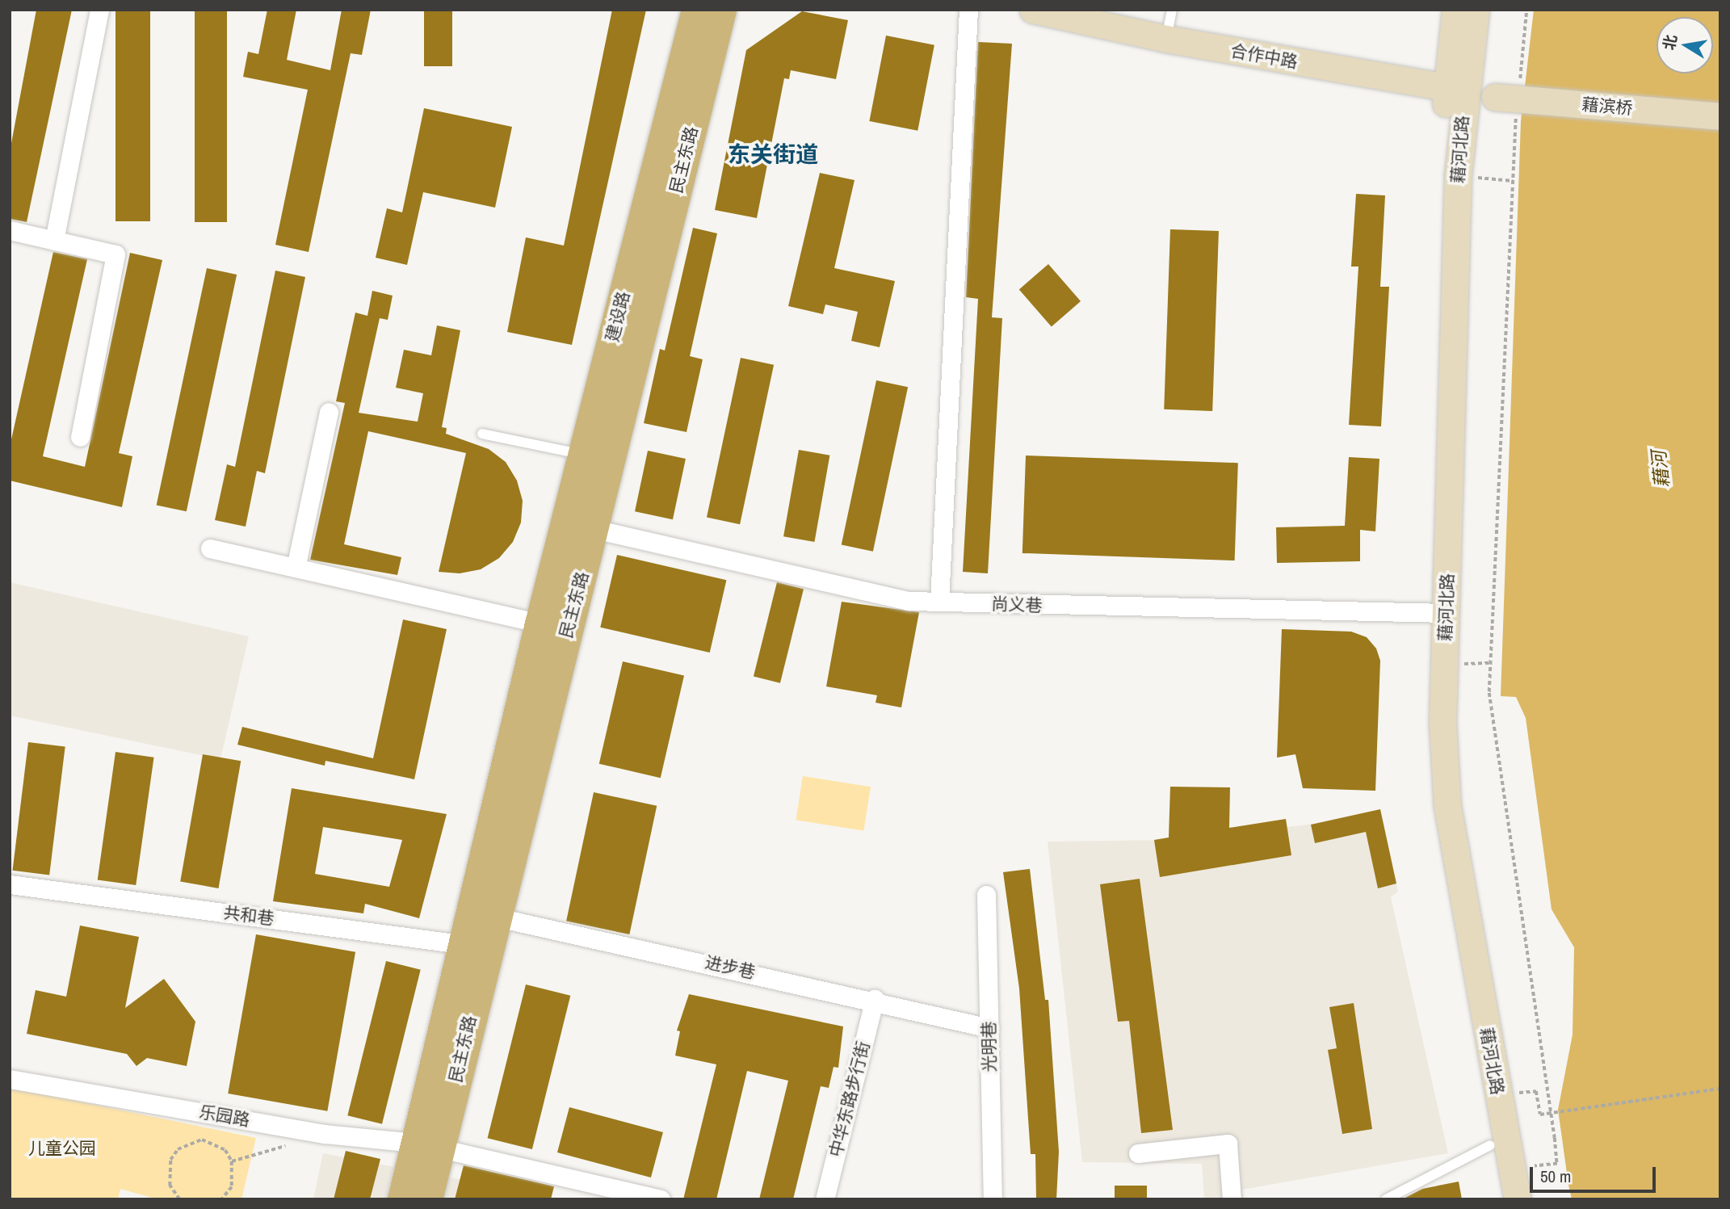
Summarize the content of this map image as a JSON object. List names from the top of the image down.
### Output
{
  "streets": {
    "main road": [
      "合作中路",
      "藉滨桥",
      "藉河北路",
      "民主东路",
      "建设路"
    ],
    "street": [
      "尚义巷",
      "共和巷",
      "进步巷",
      "光明巷",
      "中华东路步行街",
      "乐园路"
    ]
  },
  "crossings": [
    ["合作中路", "藉滨桥"],
    ["合作中路", "藉河北路"],
    ["藉河北路", "尚义巷"],
    ["民主东路", "建设路"],
    ["民主东路", "尚义巷"],
    ["民主东路", "共和巷"],
    ["民主东路", "进步巷"],
    ["民主东路", "乐园路"],
    ["进步巷", "光明巷"],
    ["进步巷", "中华东路步行街"]
  ],
  "districts": ["东关街道"],
  "water": ["藉河"],
  "parks": ["儿童公园"],
  "scale_bar": "50 m",
  "north": "left"
}
